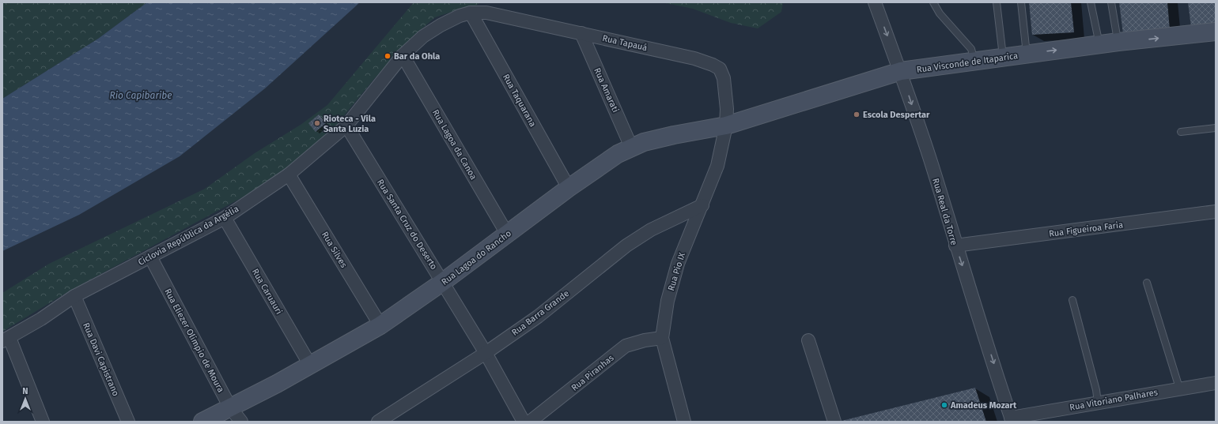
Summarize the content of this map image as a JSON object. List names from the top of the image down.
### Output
{
  "streets": {
    "street": [
      "Rua Tapauá",
      "Rua Visconde de Itaparica",
      "Rua Amarati",
      "Rua Taquarana",
      "Rua Lagoa da Canoa",
      "Rua Real da Torre",
      "Rua Santa Cruz do Deserto",
      "Rua Figueiroa Faria",
      "Ciclovia República da Argélia",
      "Rua Silves",
      "Rua Lagoa do Rancho",
      "Rua Pio IX",
      "Rua Caruauri",
      "Rua Barra Grande",
      "Rua Eliezer Olímpio de Moura",
      "Rua Davi Capistrano",
      "Rua Piranhas",
      "Rua Vitoriano Palhares"
    ]
  },
  "crossings": [
    ["Rua Tapauá", "Rua Visconde de Itaparica"],
    ["Rua Tapauá", "Rua Amarati"],
    ["Rua Tapauá", "Rua Taquarana"],
    ["Rua Tapauá", "Ciclovia República da Argélia"],
    ["Rua Tapauá", "Rua Lagoa do Rancho"],
    ["Rua Tapauá", "Rua Pio IX"],
    ["Rua Visconde de Itaparica", "Rua Real da Torre"],
    ["Rua Visconde de Itaparica", "Rua Lagoa do Rancho"],
    ["Rua Visconde de Itaparica", "Rua Pio IX"],
    ["Rua Amarati", "Rua Lagoa do Rancho"],
    ["Rua Taquarana", "Ciclovia República da Argélia"],
    ["Rua Taquarana", "Rua Lagoa do Rancho"],
    ["Rua Lagoa da Canoa", "Ciclovia República da Argélia"],
    ["Rua Lagoa da Canoa", "Rua Lagoa do Rancho"],
    ["Rua Real da Torre", "Rua Figueiroa Faria"],
    ["Rua Real da Torre", "Rua Vitoriano Palhares"],
    ["Rua Santa Cruz do Deserto", "Ciclovia República da Argélia"],
    ["Rua Santa Cruz do Deserto", "Rua Lagoa do Rancho"],
    ["Rua Santa Cruz do Deserto", "Rua Barra Grande"],
    ["Ciclovia República da Argélia", "Rua Silves"],
    ["Ciclovia República da Argélia", "Rua Caruauri"],
    ["Ciclovia República da Argélia", "Rua Eliezer Olímpio de Moura"],
    ["Ciclovia República da Argélia", "Rua Davi Capistrano"],
    ["Rua Silves", "Rua Lagoa do Rancho"],
    ["Rua Lagoa do Rancho", "Rua Pio IX"],
    ["Rua Lagoa do Rancho", "Rua Caruauri"],
    ["Rua Lagoa do Rancho", "Rua Eliezer Olímpio de Moura"],
    ["Rua Pio IX", "Rua Barra Grande"],
    ["Rua Pio IX", "Rua Piranhas"]
  ],
  "one_way": ["Rua Real da Torre"],
  "water": ["Rio Capibaribe"],
  "places": [
    "Bar da Ohla",
    "Escola Despertar",
    "Rioteca - Vila Santa Luzia",
    "Amadeus Mozart"
  ],
  "north": "top"
}
